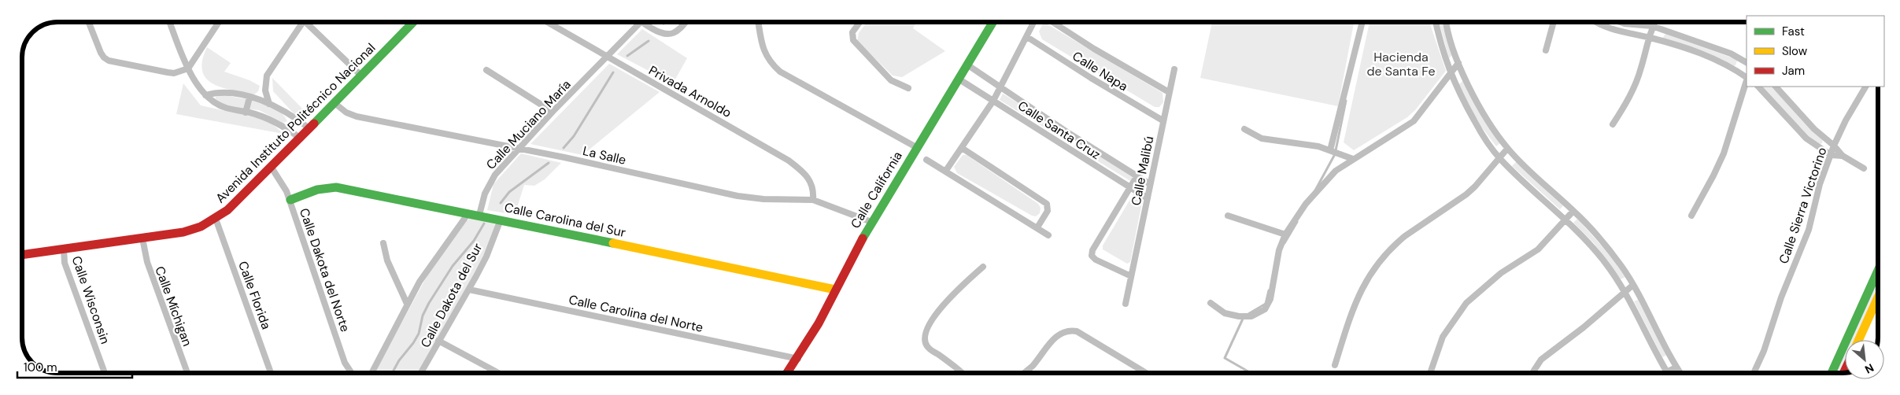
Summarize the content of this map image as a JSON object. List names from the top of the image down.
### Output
{
  "streets": {
    "main road": ["Avenida Instituto Politécnico Nacional", "Calle California", "Calle Carolina del Sur"],
    "street": [
      "Calle Napa",
      "Privada Arnoldo",
      "Calle Muciano María",
      "Calle Santa Cruz",
      "La Salle",
      "Calle Malibú",
      "Calle Sierra Victorino",
      "Calle Dakota del Norte",
      "Calle Florida",
      "Calle Dakota del Sur",
      "Calle Wisconsin",
      "Calle Míchigan",
      "Calle Carolina del Norte"
    ]
  },
  "crossings": [
    ["Calle Napa", "Calle Malibú"],
    ["Privada Arnoldo", "Calle Muciano María"],
    ["Privada Arnoldo", "La Salle"],
    ["Avenida Instituto Politécnico Nacional", "La Salle"],
    ["Avenida Instituto Politécnico Nacional", "Calle Dakota del Norte"],
    ["Avenida Instituto Politécnico Nacional", "Calle Florida"],
    ["Avenida Instituto Politécnico Nacional", "Calle Wisconsin"],
    ["Avenida Instituto Politécnico Nacional", "Calle Míchigan"],
    ["Calle Muciano María", "La Salle"],
    ["Calle Muciano María", "Calle Carolina del Sur"],
    ["Calle Santa Cruz", "Calle Malibú"],
    ["Calle Santa Cruz", "Calle California"],
    ["La Salle", "Calle California"],
    ["Calle California", "Calle Carolina del Sur"],
    ["Calle California", "Calle Carolina del Norte"],
    ["Calle Carolina del Sur", "Calle Dakota del Norte"],
    ["Calle Carolina del Sur", "Calle Dakota del Sur"],
    ["Calle Dakota del Sur", "Calle Carolina del Norte"]
  ],
  "parks": ["Hacienda de Santa Fe"],
  "legend": ["Fast", "Slow", "Jam"],
  "scale_bar": "100 m",
  "north": "bottom right"
}
